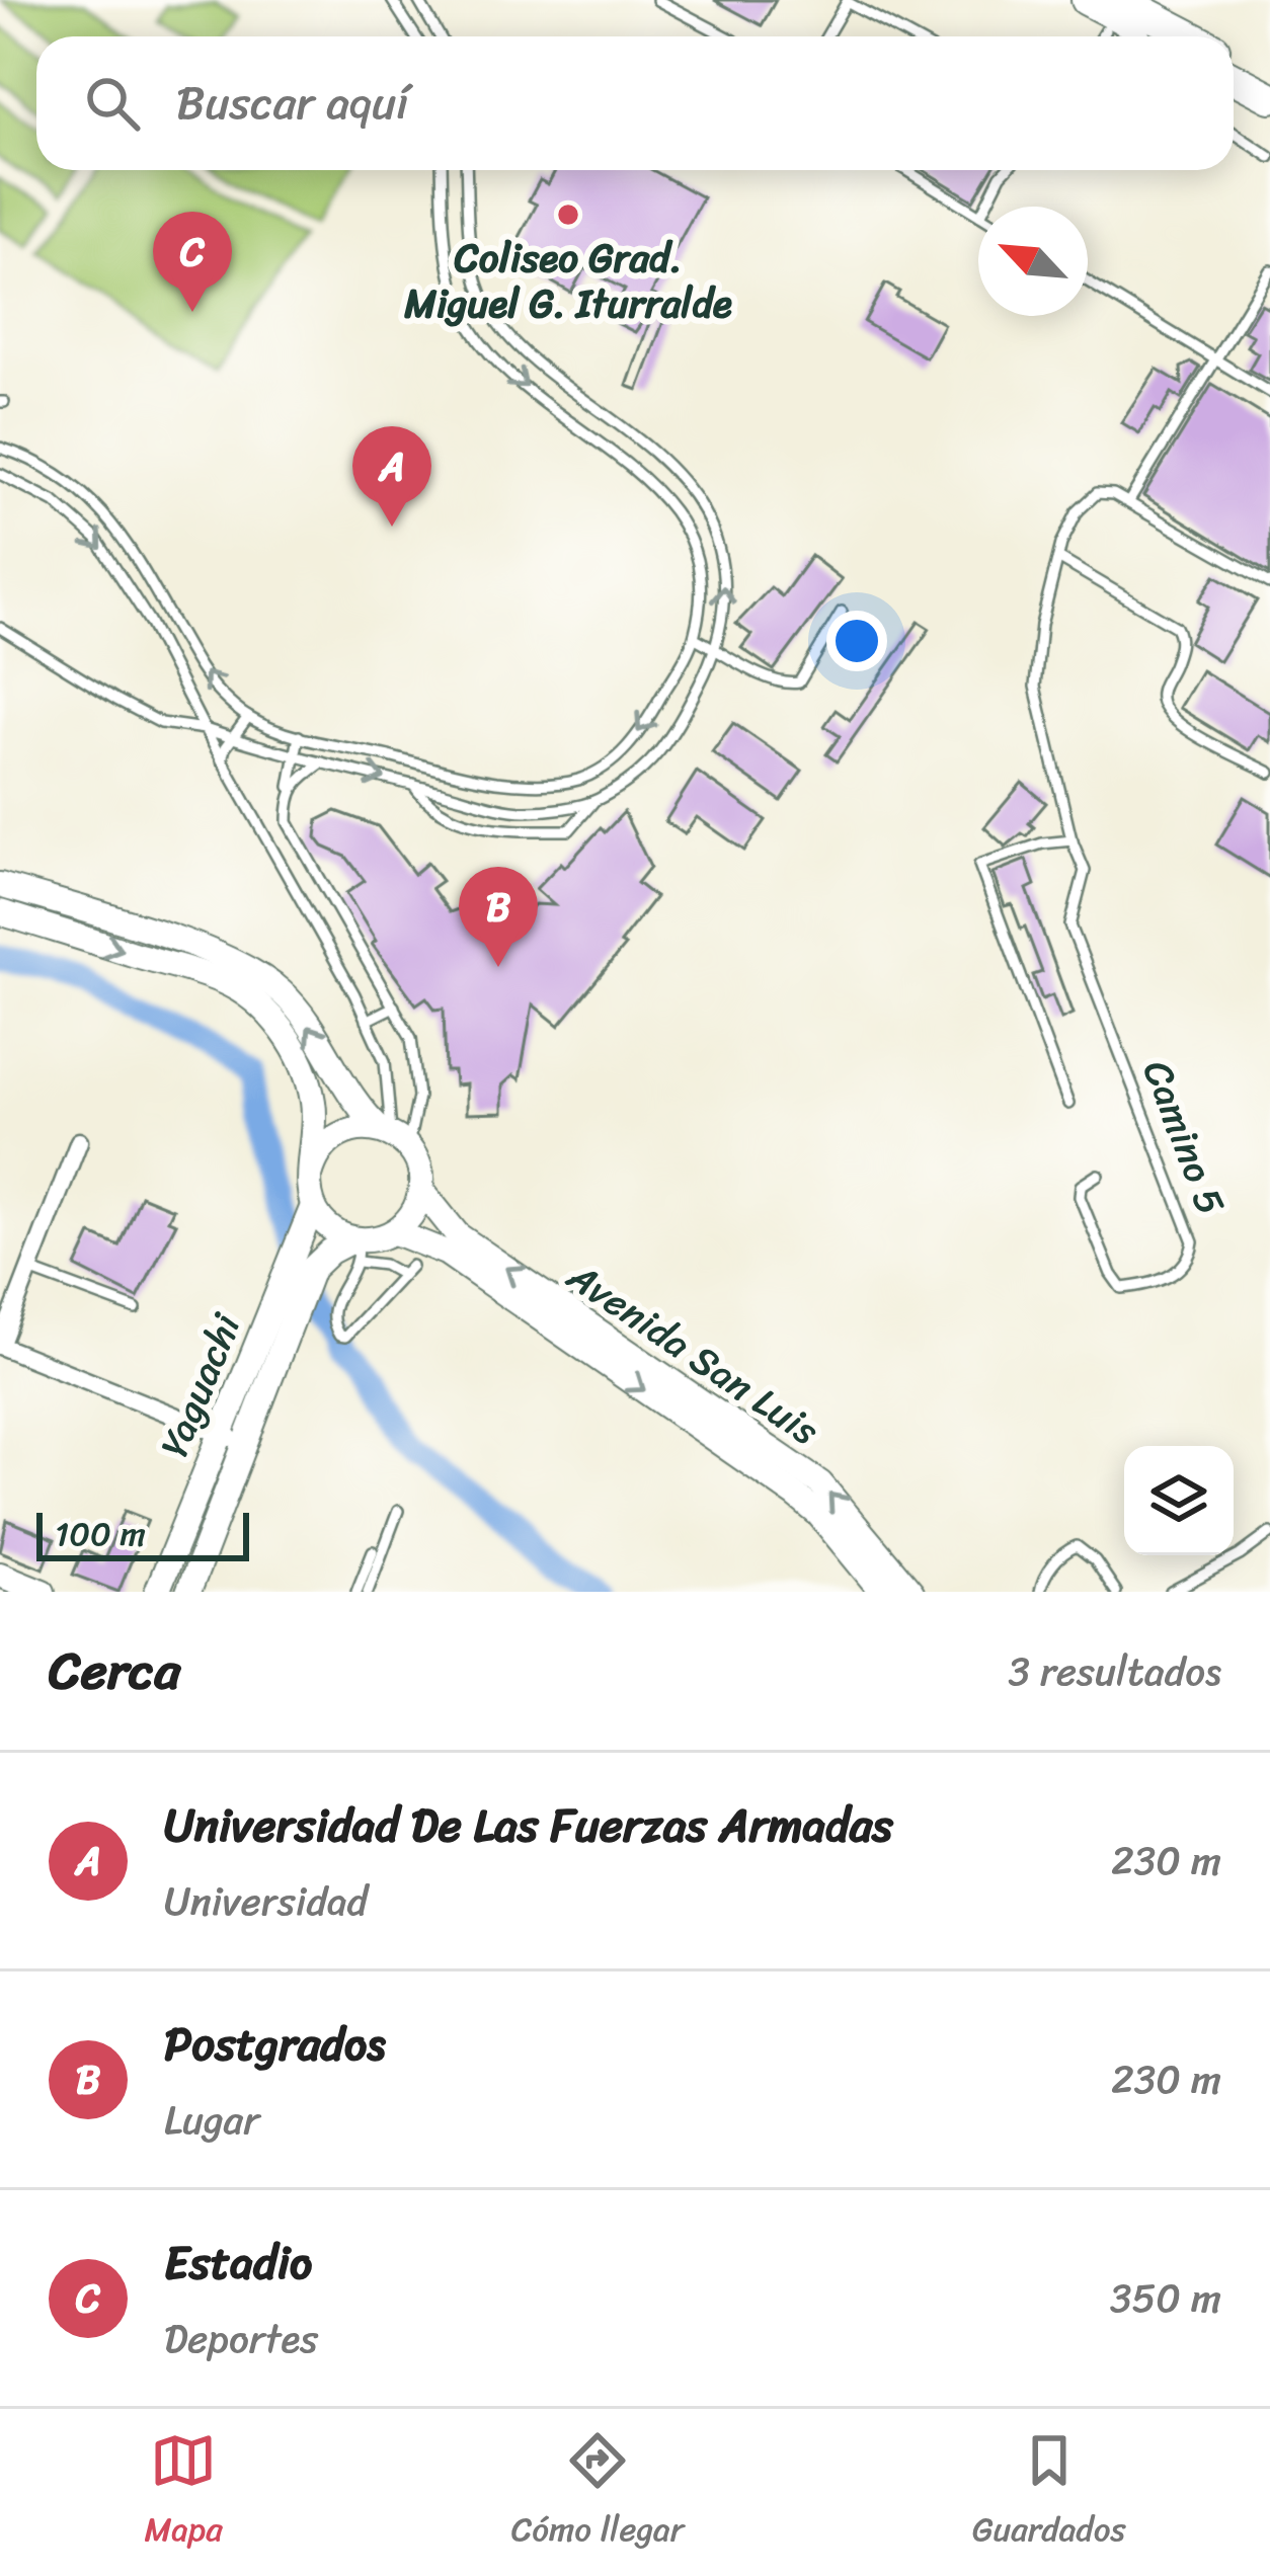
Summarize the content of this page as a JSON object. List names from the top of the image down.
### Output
{
  "streets": {
    "street": ["Avenida San Luis", "Yaguachi"],
    "lane": ["Camino 5"]
  },
  "crossings": [
    ["Avenida San Luis", "Yaguachi"]
  ],
  "places": ["Coliseo Grad. Miguel G. Iturralde"],
  "scale_bar": "100 m",
  "north": "top left",
  "page": {
    "search": "Buscar aquí",
    "pins": ["C", "A", "B"],
    "scale": "100 m",
    "heading": ["Cerca", "3 resultados"],
    "list": [
      {
        "mark": "A",
        "name": "Universidad De Las Fuerzas Armadas",
        "note": "Universidad",
        "value": "230 m"
      },
      {
        "mark": "B",
        "name": "Postgrados",
        "note": "Lugar",
        "value": "230 m"
      },
      {
        "mark": "C",
        "name": "Estadio",
        "note": "Deportes",
        "value": "350 m"
      }
    ],
    "nav": ["Mapa", "Cómo llegar", "Guardados"]
  }
}
